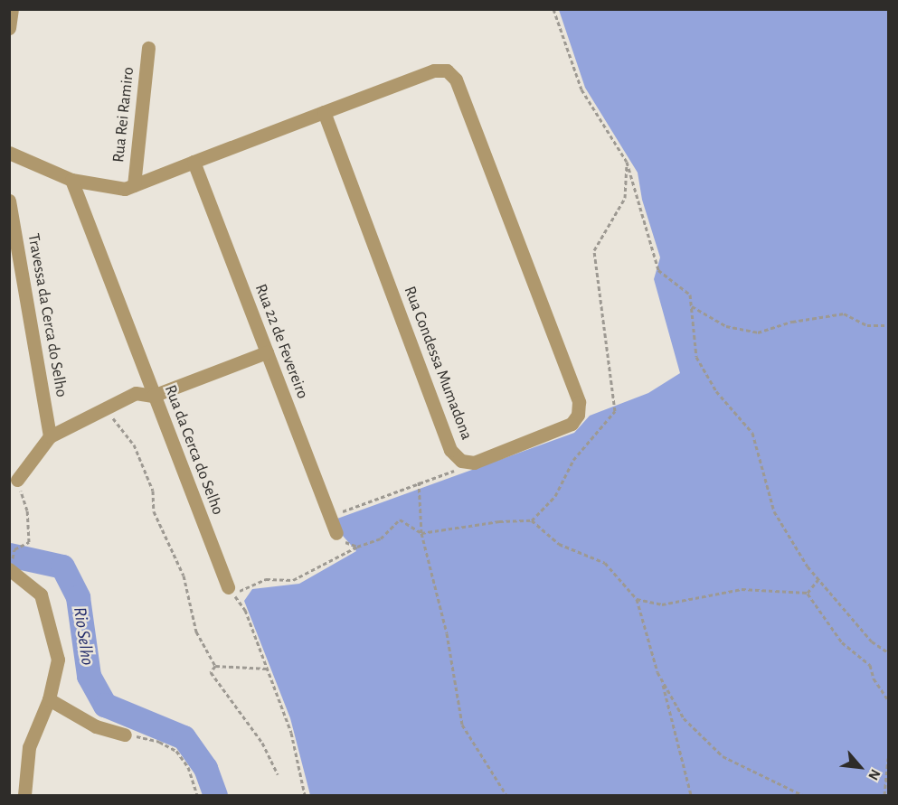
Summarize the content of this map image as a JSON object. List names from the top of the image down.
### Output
{
  "streets": {
    "street": [
      "Rua Rei Ramiro",
      "Travessa da Cerca do Selho",
      "Rua 22 de Fevereiro",
      "Rua Condessa Mumadona",
      "Rua da Cerca do Selho"
    ]
  },
  "water": ["Rio Selho"],
  "north": "bottom right"
}
